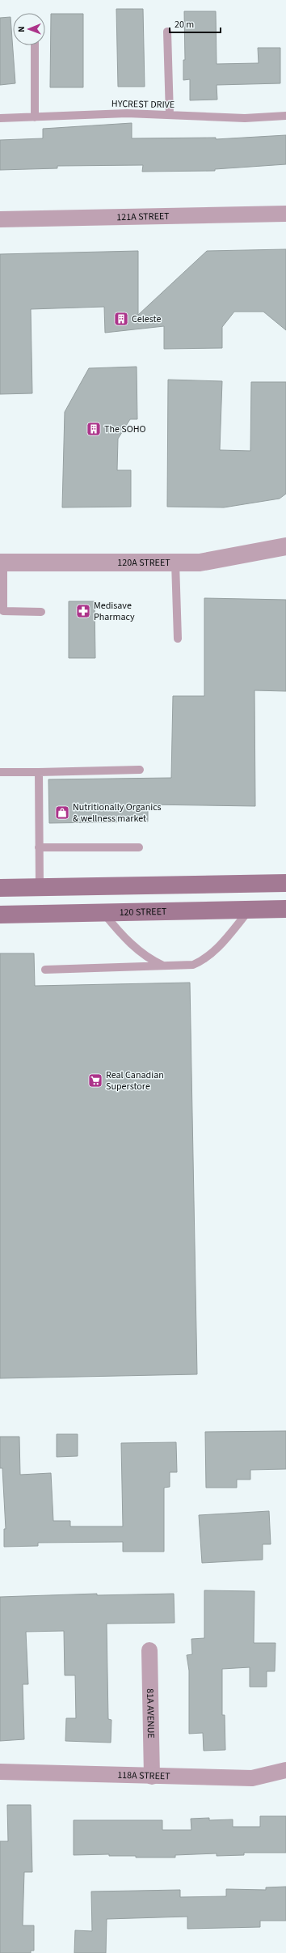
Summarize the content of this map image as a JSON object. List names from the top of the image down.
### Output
{
  "streets": {
    "main road": ["120 STREET"],
    "street": [
      "121A STREET",
      "120A STREET",
      "81A AVENUE",
      "118A STREET"
    ],
    "lane": ["HYCREST DRIVE"]
  },
  "crossings": [
    ["81A AVENUE", "118A STREET"]
  ],
  "places": {
    "building": ["Celeste", "The SOHO"],
    "pharmacy": ["Medisave Pharmacy"],
    "shop": ["Nutritionally Organics & wellness market"],
    "supermarket": ["Real Canadian Superstore"]
  },
  "scale_bar": "20 m",
  "north": "left"
}
